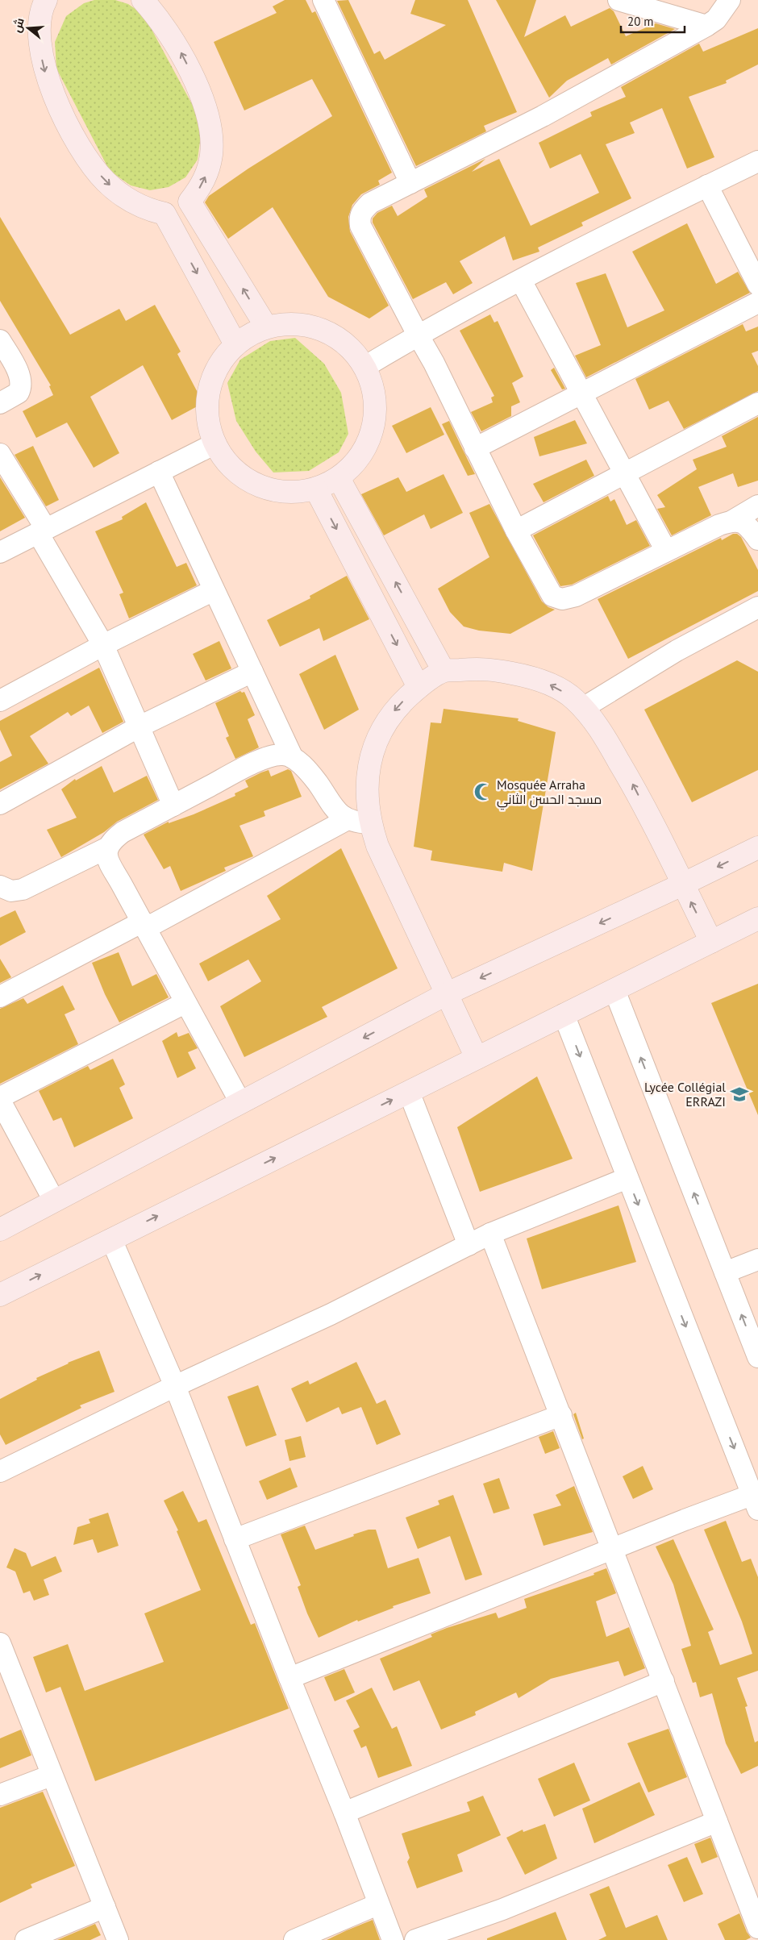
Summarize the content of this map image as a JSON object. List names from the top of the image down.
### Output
{
  "places": {
    "mosque": ["Mosquée Arraha مسجد الحسن الثاني"],
    "school or university": ["Lycée Collégial ERRAZI"]
  },
  "scale_bar": "20 m",
  "north": "left"
}
